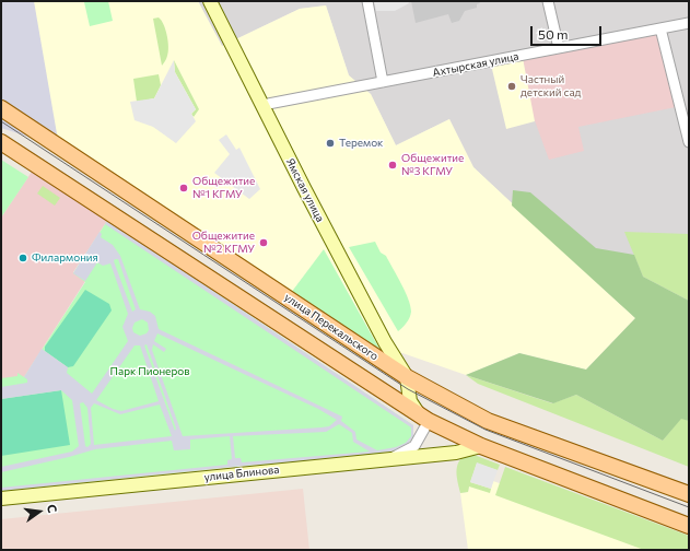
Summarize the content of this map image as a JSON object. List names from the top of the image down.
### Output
{
  "streets": {
    "main road": ["улица Перекальского"],
    "street": ["Ахтырская улица", "Ямская улица", "улица Блинова"]
  },
  "crossings": [
    ["Ахтырская улица", "Ямская улица"],
    ["Ямская улица", "улица Перекальского"]
  ],
  "parks": ["Парк Пионеров"],
  "places": [
    "Частный детский сад",
    "Теремок",
    "Общежитие №3 КГМУ",
    "Общежитие №1 КГМУ",
    "Общежитие №2 КГМУ",
    "Филармония"
  ],
  "scale_bar": "50 m",
  "north": "right"
}
